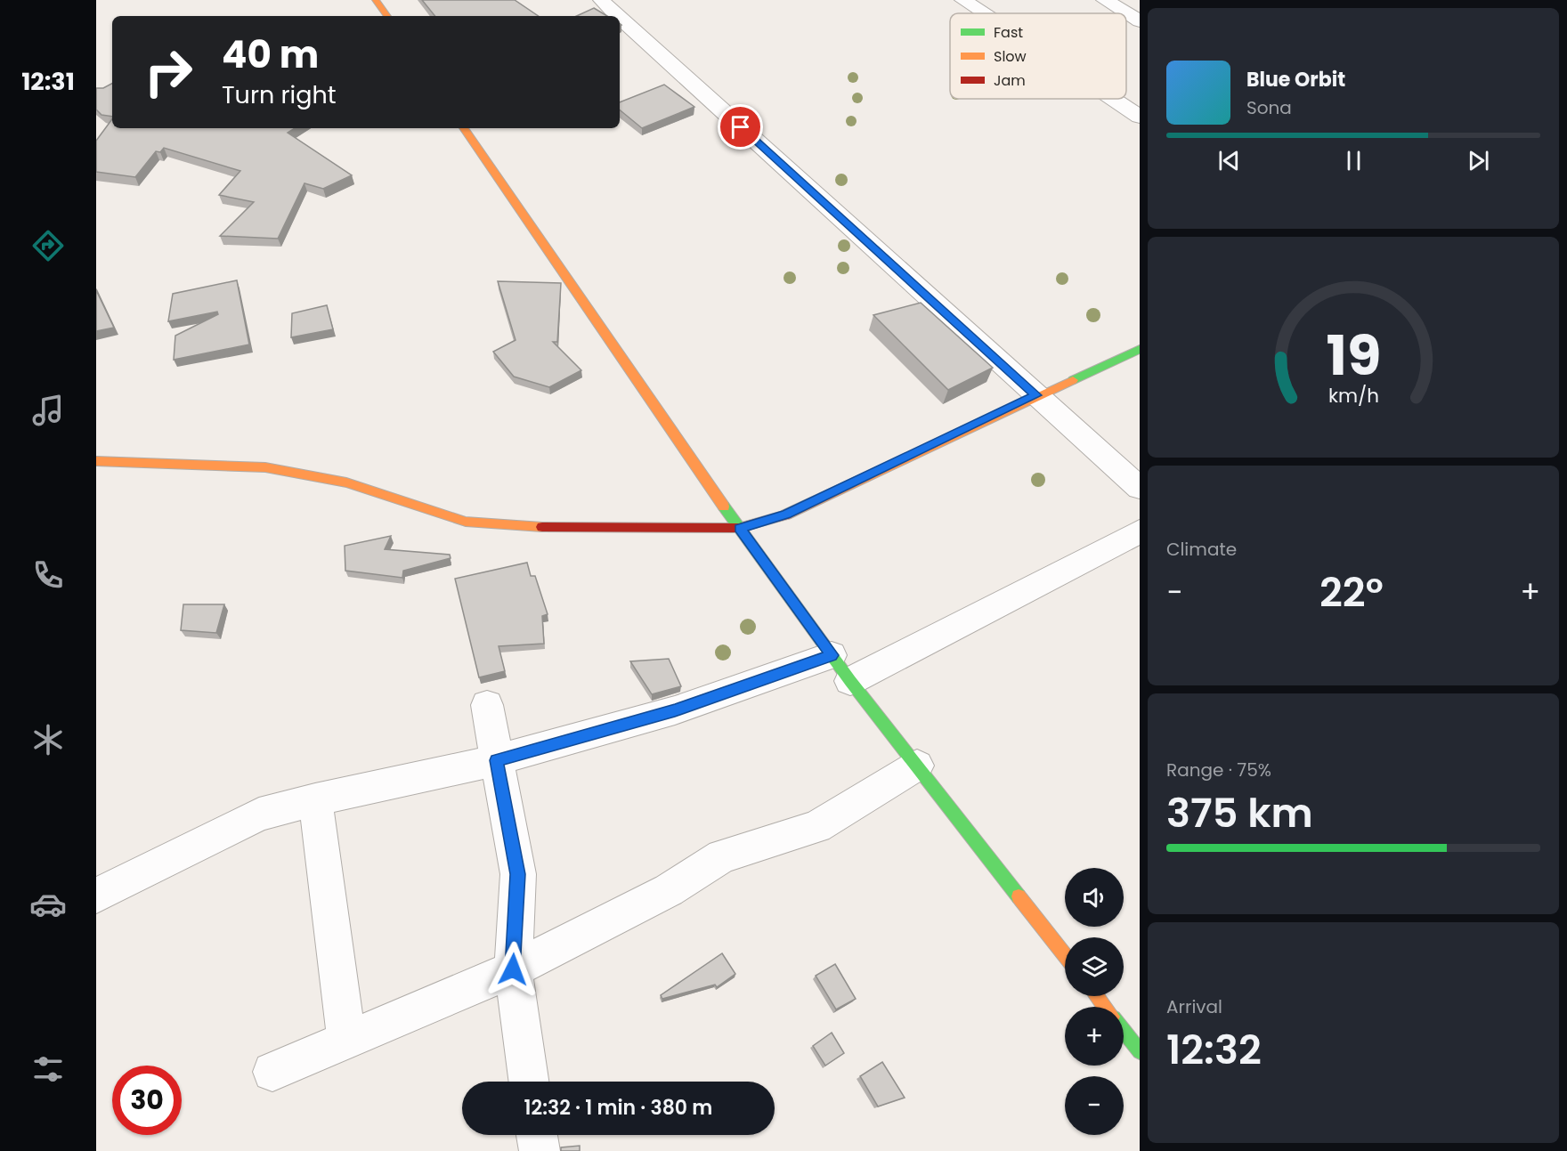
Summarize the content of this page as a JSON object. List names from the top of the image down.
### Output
{
  "legend": ["Fast", "Slow", "Jam"],
  "page": {
    "tabs": "12:31",
    "turn": ["40 m", "Turn right"],
    "song": ["Blue Orbit", "Sona"],
    "tile": [
      "Climate",
      ["Range · 75%", "375 km"],
      ["Arrival", "12:32"]
    ],
    "heat": ["−", "22°", "+"],
    "map_buttons": ["+", "−"],
    "limit": "30",
    "trip": "12:32 · 1 min · 380 m",
    "gauge": ["19", "km/h"]
  }
}
